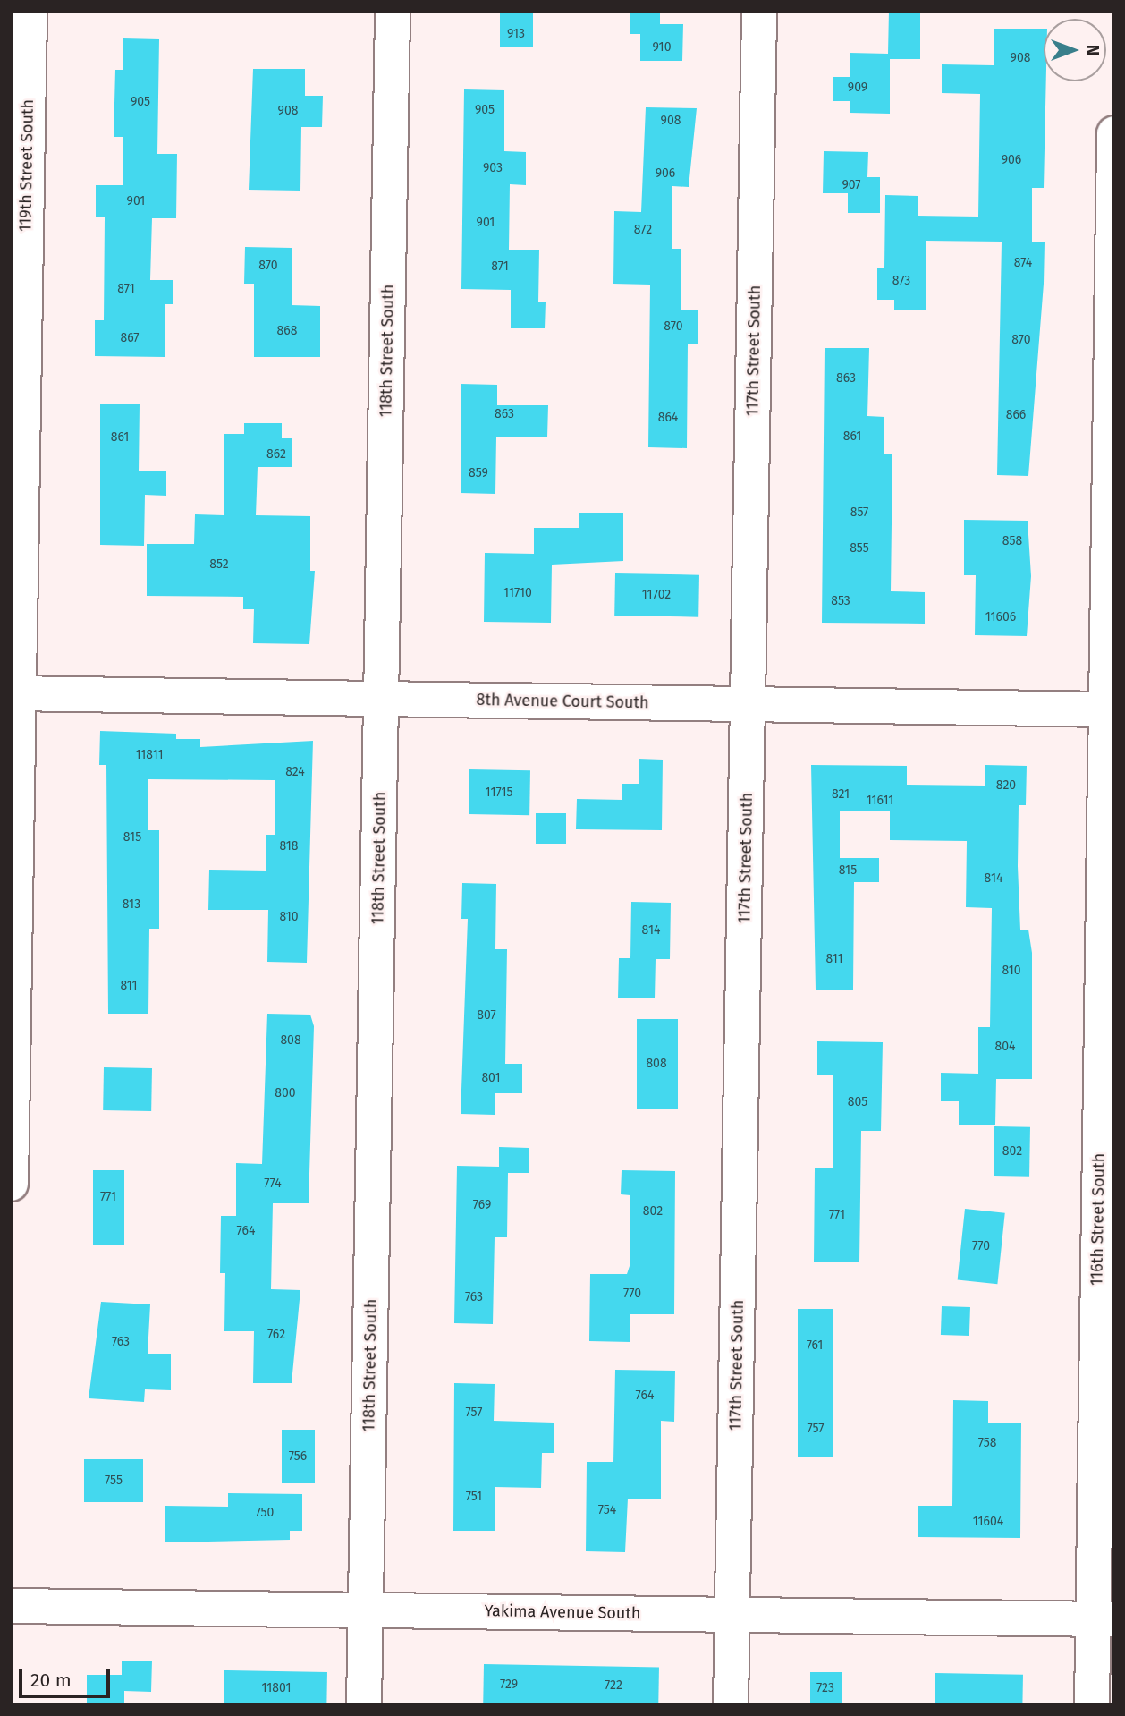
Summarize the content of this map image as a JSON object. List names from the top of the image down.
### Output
{
  "streets": {
    "street": [
      "119th Street South",
      "118th Street South",
      "117th Street South",
      "8th Avenue Court South",
      "116th Street South",
      "Yakima Avenue South"
    ]
  },
  "crossings": [
    ["119th Street South", "8th Avenue Court South"],
    ["118th Street South", "8th Avenue Court South"],
    ["118th Street South", "Yakima Avenue South"],
    ["117th Street South", "8th Avenue Court South"],
    ["117th Street South", "Yakima Avenue South"],
    ["8th Avenue Court South", "116th Street South"],
    ["116th Street South", "Yakima Avenue South"]
  ],
  "house_numbers": [
    "913",
    "910",
    "908",
    "909",
    "905",
    "905",
    "908",
    "908",
    "906",
    "903",
    "906",
    "907",
    "901",
    "901",
    "872",
    "874",
    "870",
    "871",
    "873",
    "871",
    "870",
    "868",
    "867",
    "870",
    "863",
    "863",
    "866",
    "864",
    "861",
    "861",
    "862",
    "859",
    "857",
    "858",
    "855",
    "852",
    "11710",
    "11702",
    "853",
    "11606",
    "11811",
    "824",
    "820",
    "11715",
    "821",
    "11611",
    "815",
    "818",
    "815",
    "814",
    "813",
    "810",
    "814",
    "811",
    "810",
    "811",
    "807",
    "808",
    "804",
    "808",
    "801",
    "800",
    "805",
    "802",
    "774",
    "771",
    "769",
    "802",
    "771",
    "764",
    "770",
    "770",
    "763",
    "762",
    "763",
    "761",
    "764",
    "757",
    "757",
    "758",
    "756",
    "755",
    "751",
    "754",
    "750",
    "11604",
    "729",
    "722",
    "11801",
    "723"
  ],
  "scale_bar": "20 m",
  "north": "right"
}
